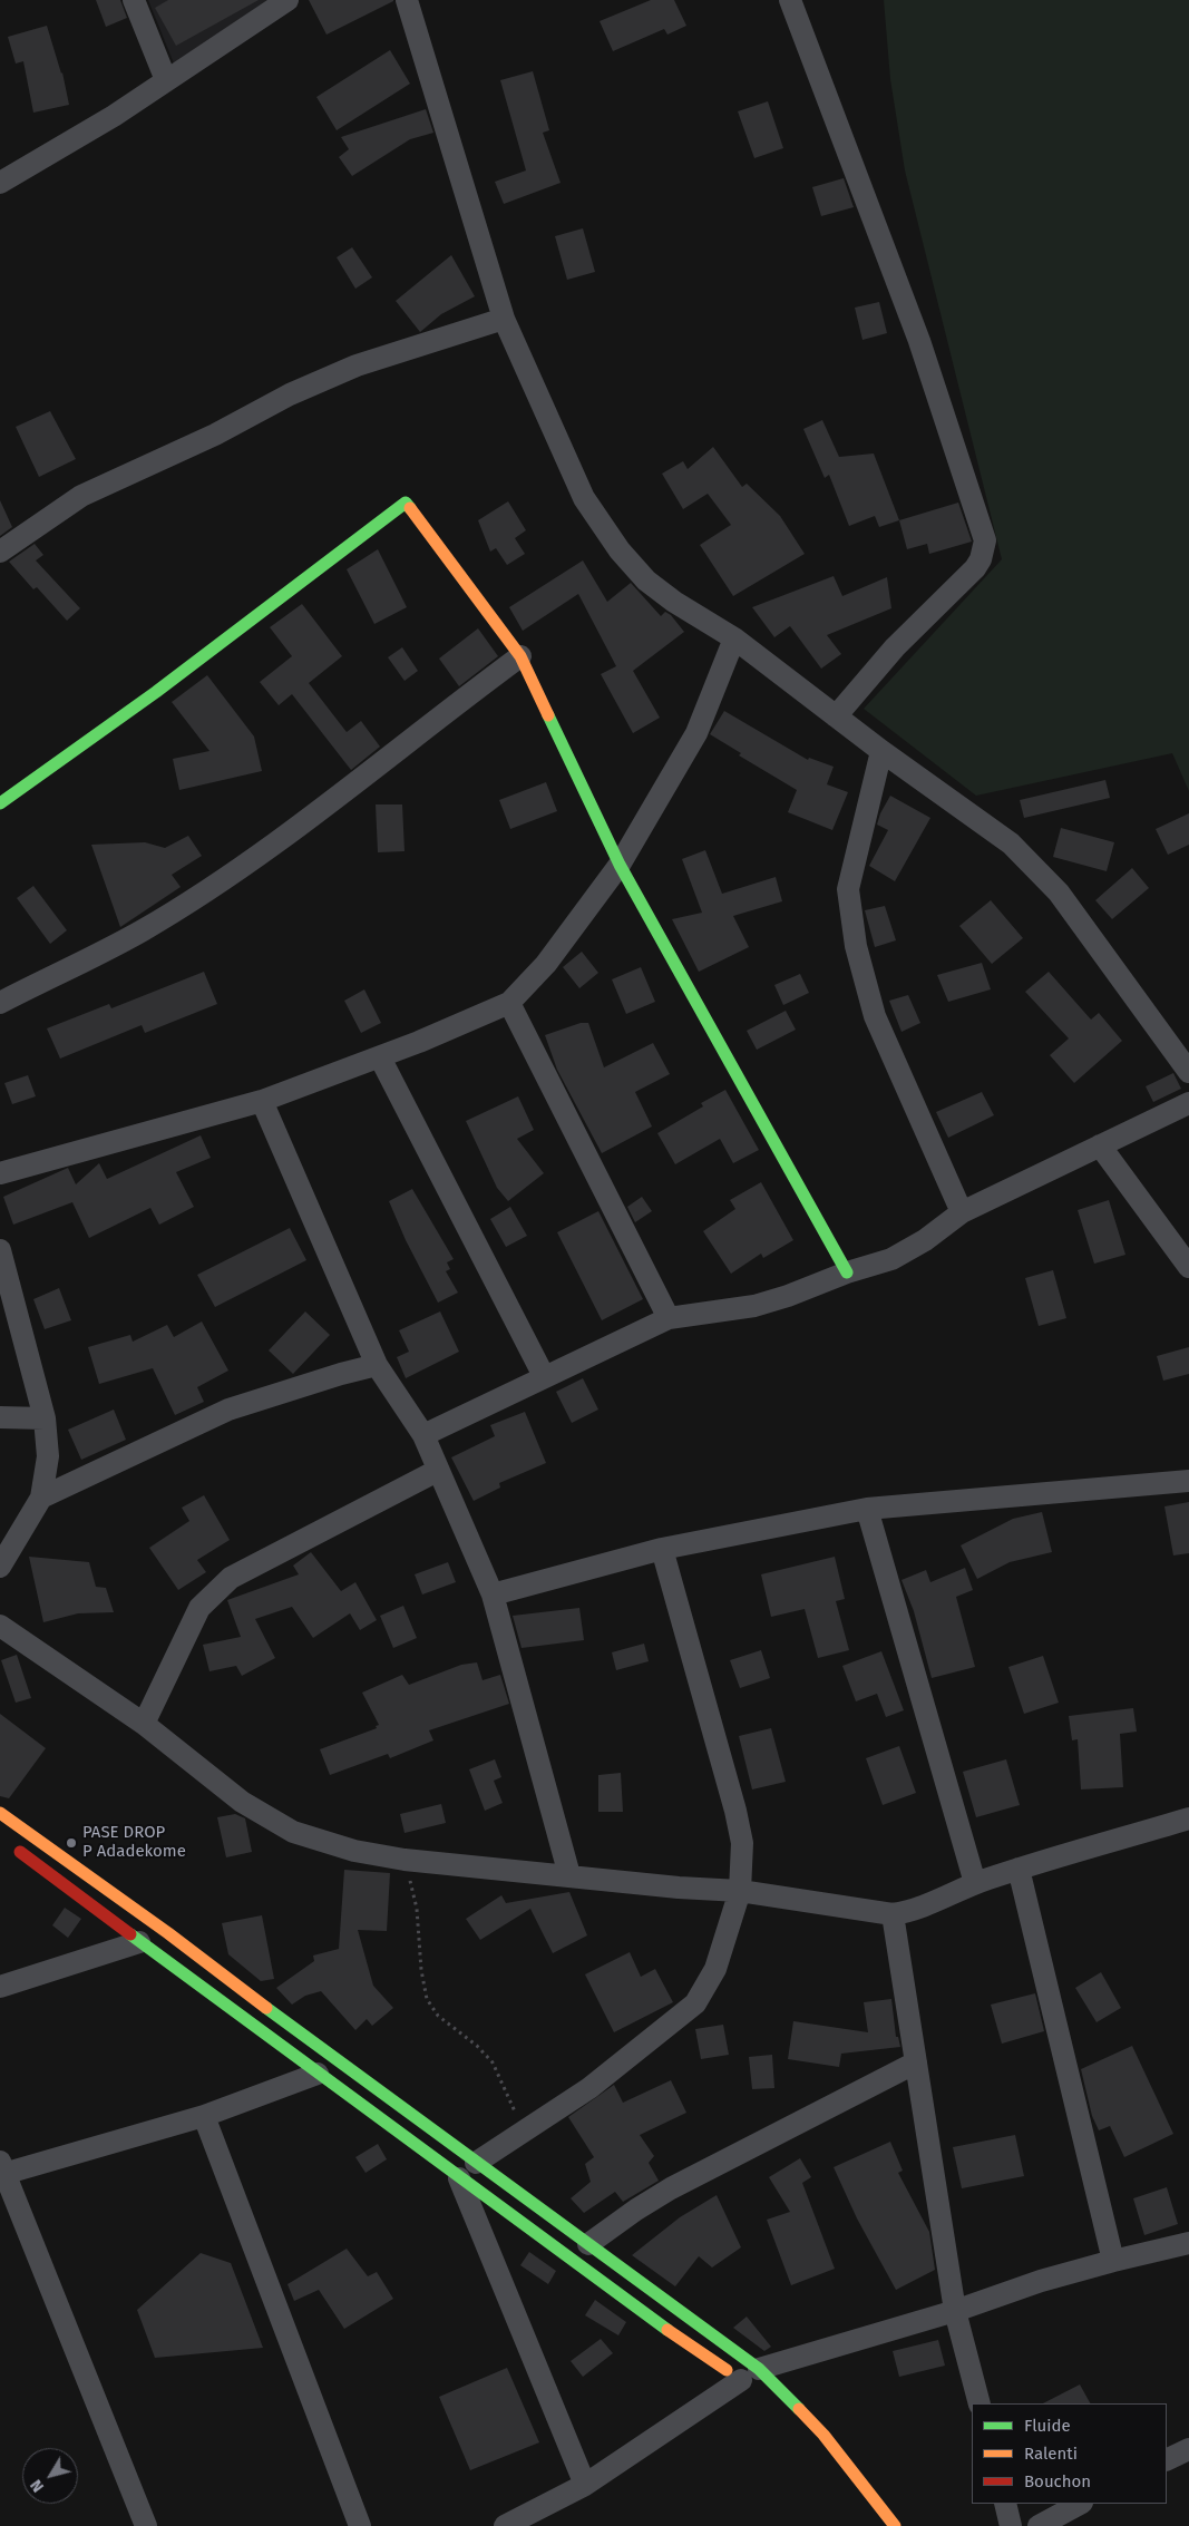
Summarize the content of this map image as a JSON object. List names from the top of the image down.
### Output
{
  "places": ["PASE DROP P Adadekome"],
  "legend": ["Fluide", "Ralenti", "Bouchon"],
  "north": "bottom left"
}
